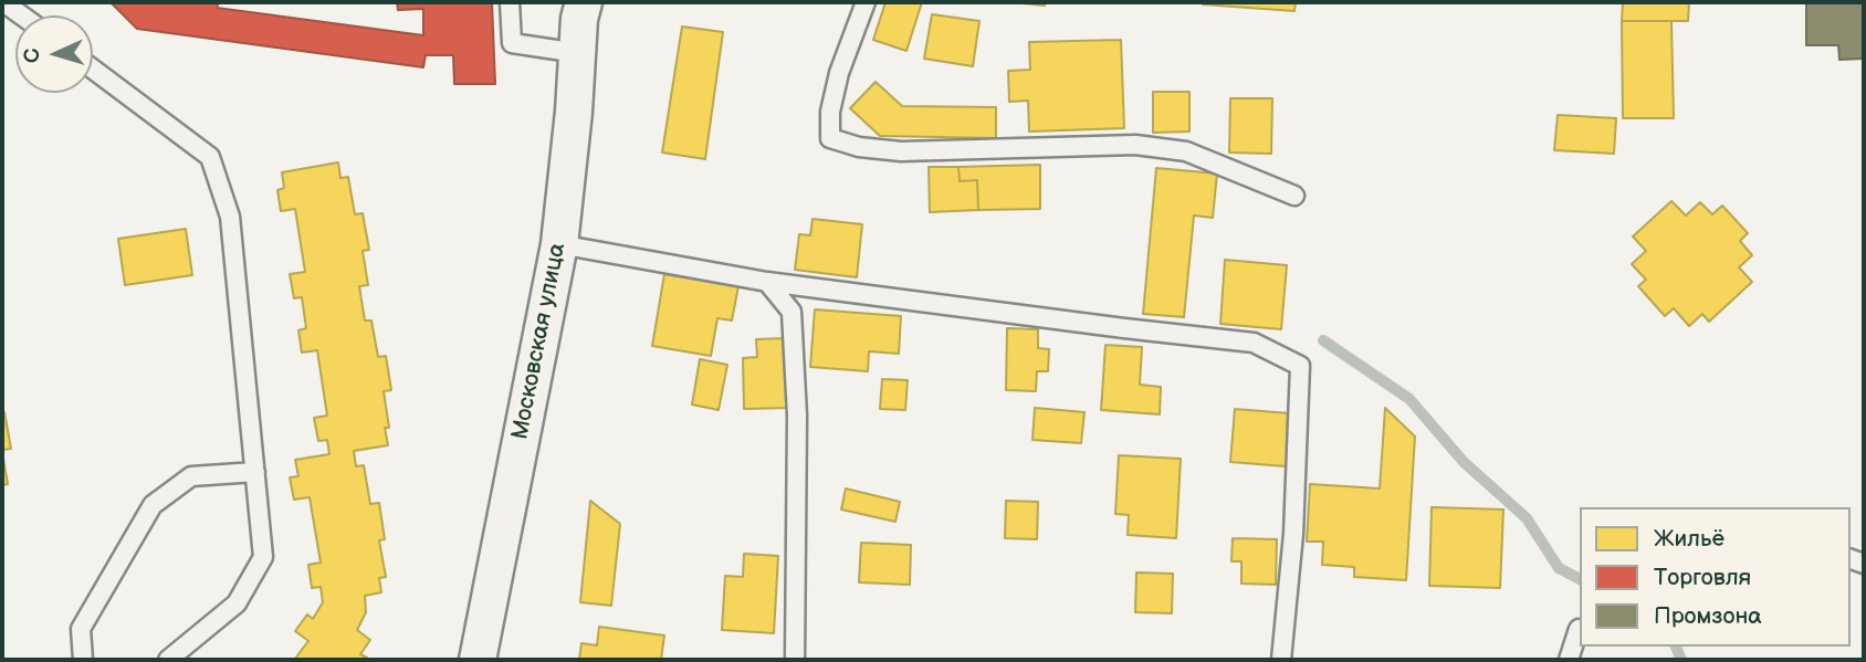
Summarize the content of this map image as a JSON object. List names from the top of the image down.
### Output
{
  "streets": {
    "street": ["Московская улица"]
  },
  "legend": ["Жильё", "Торговля", "Промзона"],
  "north": "left"
}
